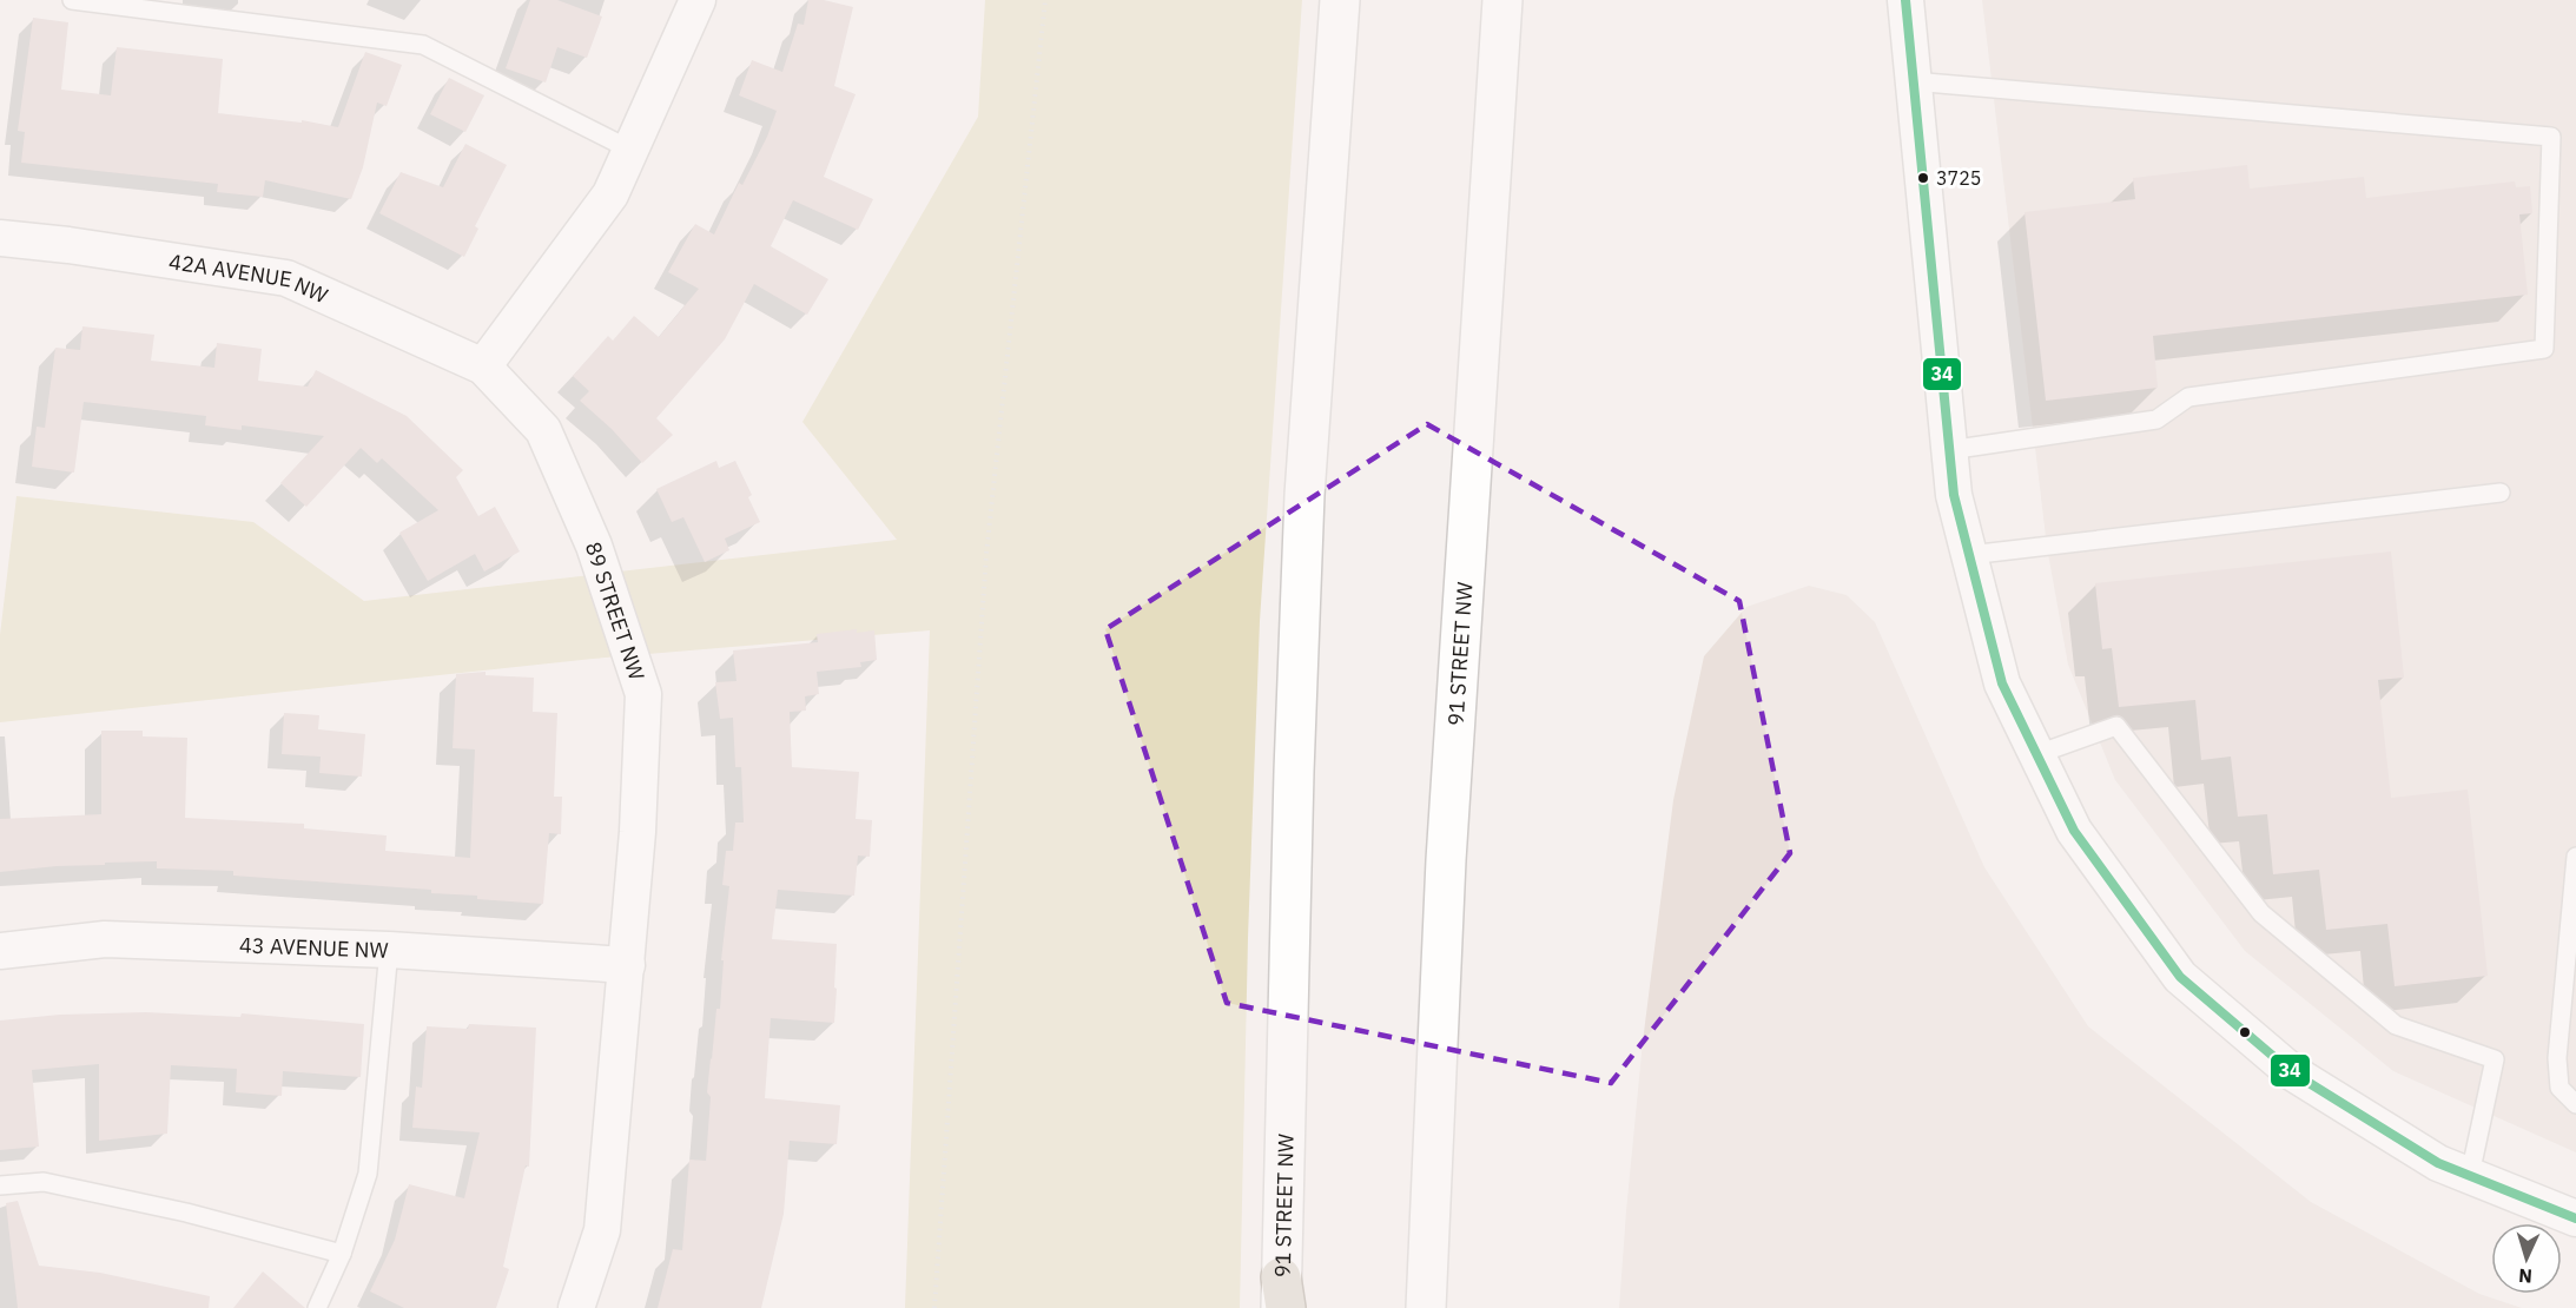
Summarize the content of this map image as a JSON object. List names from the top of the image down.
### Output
{
  "streets": {
    "main road": ["91 STREET NW"],
    "street": ["42A AVENUE NW", "89 STREET NW", "43 AVENUE NW"]
  },
  "crossings": [
    ["42A AVENUE NW", "89 STREET NW"],
    ["89 STREET NW", "43 AVENUE NW"]
  ],
  "places": ["3725"],
  "lines": ["transit line 34"],
  "north": "bottom"
}
